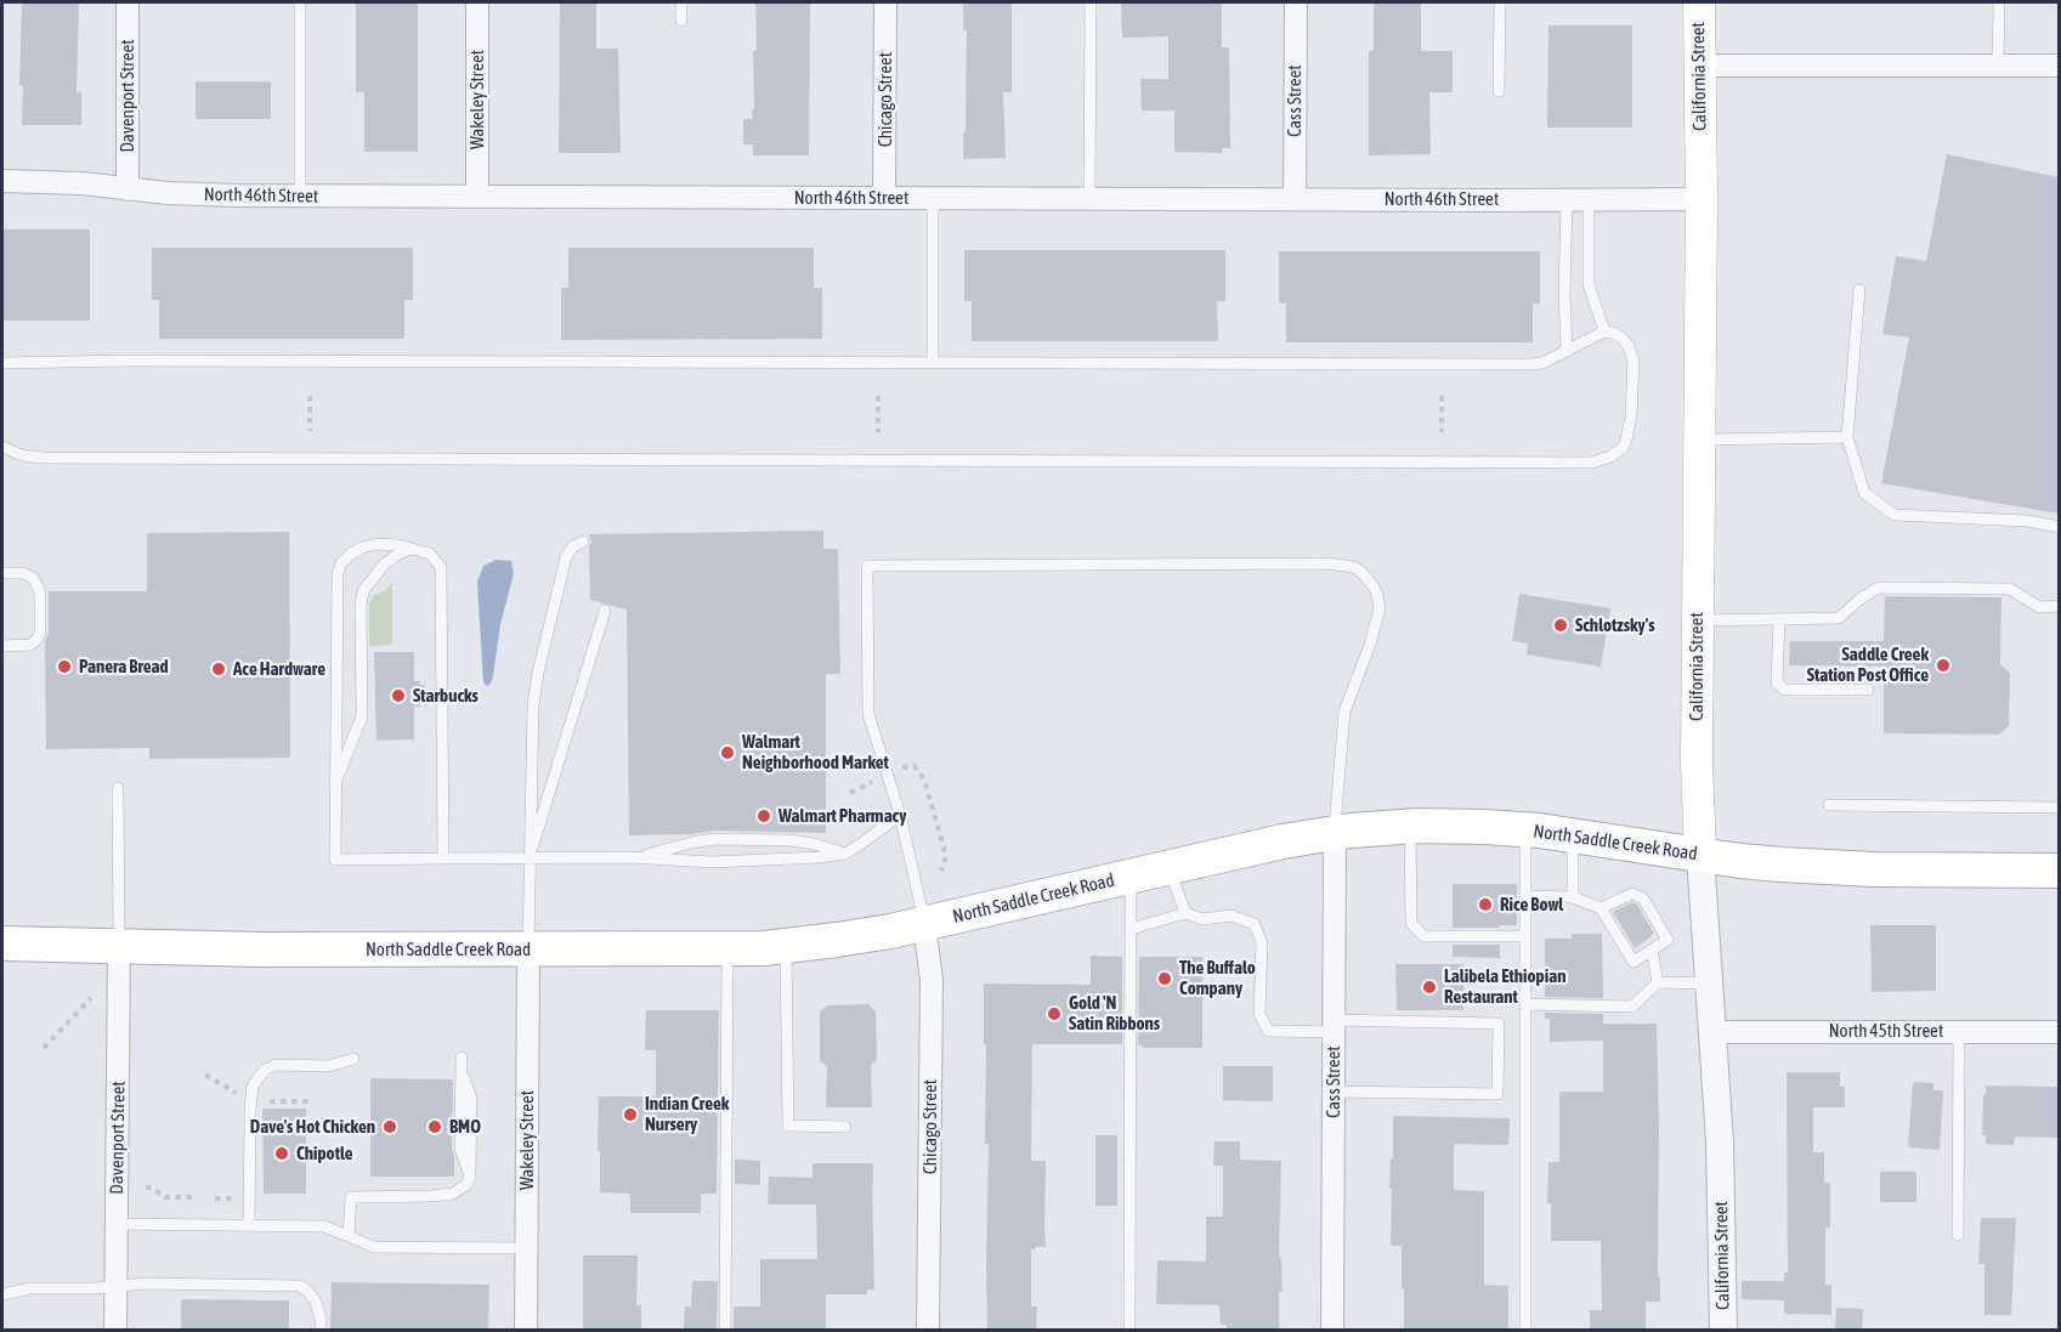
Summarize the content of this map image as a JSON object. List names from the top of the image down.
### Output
{
  "streets": {
    "main road": ["California Street", "North Saddle Creek Road"],
    "street": [
      "Davenport Street",
      "Wakeley Street",
      "Chicago Street",
      "Cass Street",
      "North 46th Street",
      "North 45th Street"
    ]
  },
  "crossings": [
    ["California Street", "North 46th Street"],
    ["California Street", "North Saddle Creek Road"],
    ["California Street", "North 45th Street"],
    ["Davenport Street", "North 46th Street"],
    ["Davenport Street", "North Saddle Creek Road"],
    ["Wakeley Street", "North 46th Street"],
    ["Wakeley Street", "North Saddle Creek Road"],
    ["Chicago Street", "North 46th Street"],
    ["Chicago Street", "North Saddle Creek Road"],
    ["Cass Street", "North 46th Street"],
    ["Cass Street", "North Saddle Creek Road"]
  ],
  "places": [
    "Schlotzsky's",
    "Saddle Creek Station Post Office",
    "Panera Bread",
    "Ace Hardware",
    "Starbucks",
    "Walmart Neighborhood Market",
    "Walmart Pharmacy",
    "Rice Bowl",
    "The Buffalo Company",
    "Lalibela Ethiopian Restaurant",
    "Gold 'N Satin Ribbons",
    "Indian Creek Nursery",
    "Dave's Hot Chicken",
    "BMO",
    "Chipotle"
  ]
}
